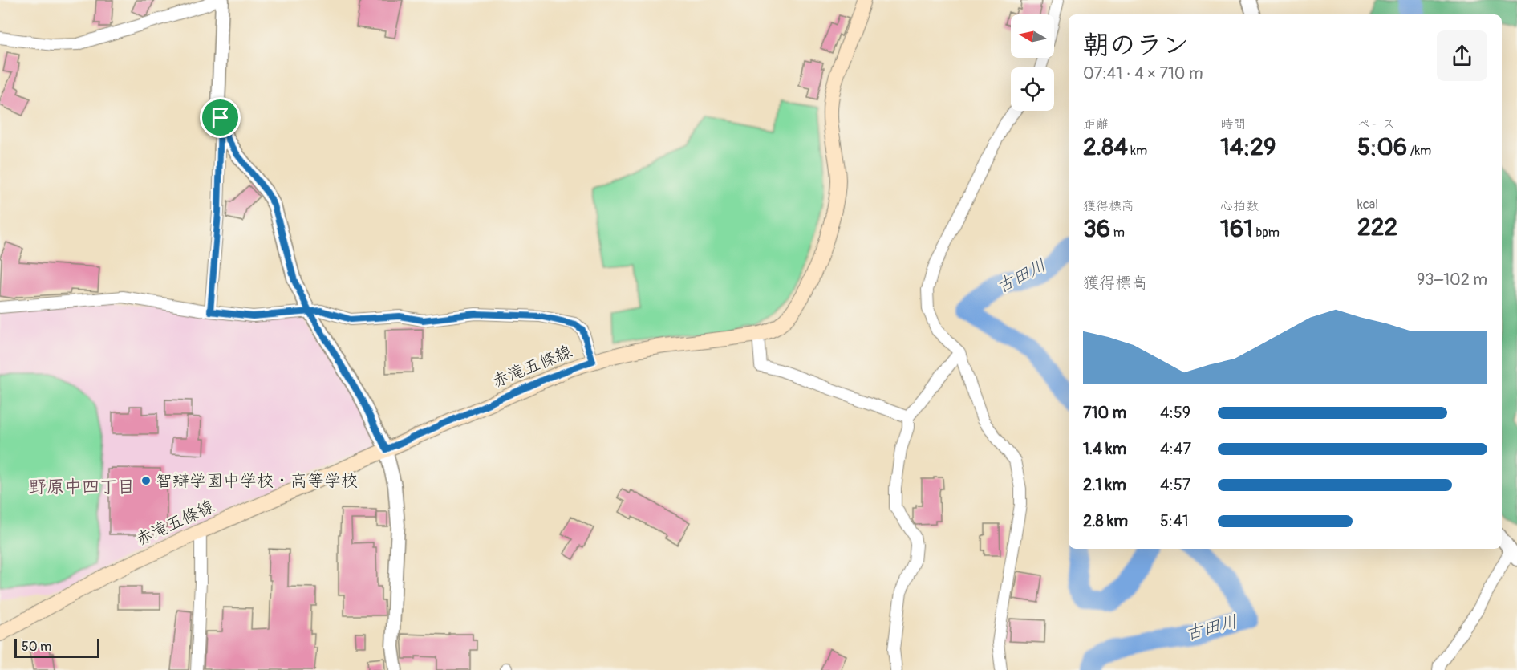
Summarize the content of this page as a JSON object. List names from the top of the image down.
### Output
{
  "streets": {
    "main road": ["赤滝五條線"]
  },
  "districts": ["野原中四丁目"],
  "water": ["古田川"],
  "places": ["智辯学園中学校・高等学校"],
  "scale_bar": "50 m",
  "north": "left",
  "page": {
    "heading": ["朝のラン", "07:41 · 4 × 710 m"],
    "stats": [
      ["距離", "2.84 km"],
      ["時間", "14:29"],
      ["ペース", "5:06 /km"],
      ["獲得標高", "36 m"],
      ["心拍数", "161 bpm"],
      ["kcal", "222"]
    ],
    "chart": ["獲得標高", "93–102 m"],
    "list": [
      {
        "name": "710 m",
        "note": "4:59"
      },
      {
        "name": "1.4 km",
        "note": "4:47"
      },
      {
        "name": "2.1 km",
        "note": "4:57"
      },
      {
        "name": "2.8 km",
        "note": "5:41"
      }
    ],
    "scale": "50 m"
  }
}
